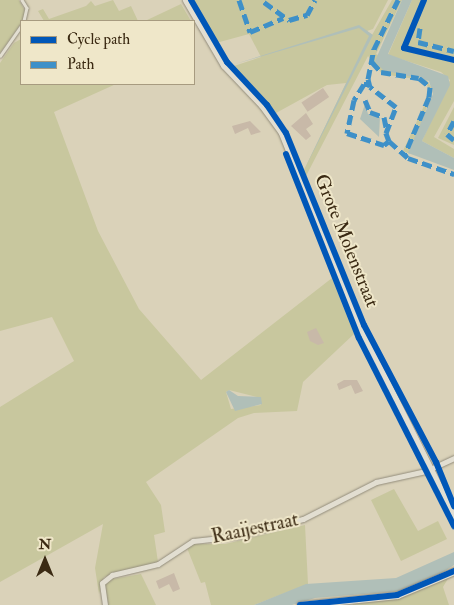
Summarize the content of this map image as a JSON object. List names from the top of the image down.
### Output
{
  "streets": {
    "street": ["Grote Molenstraat", "Raaijestraat"]
  },
  "crossings": [
    ["Grote Molenstraat", "Raaijestraat"]
  ],
  "legend": ["Cycle path", "Path"],
  "north": "top"
}
